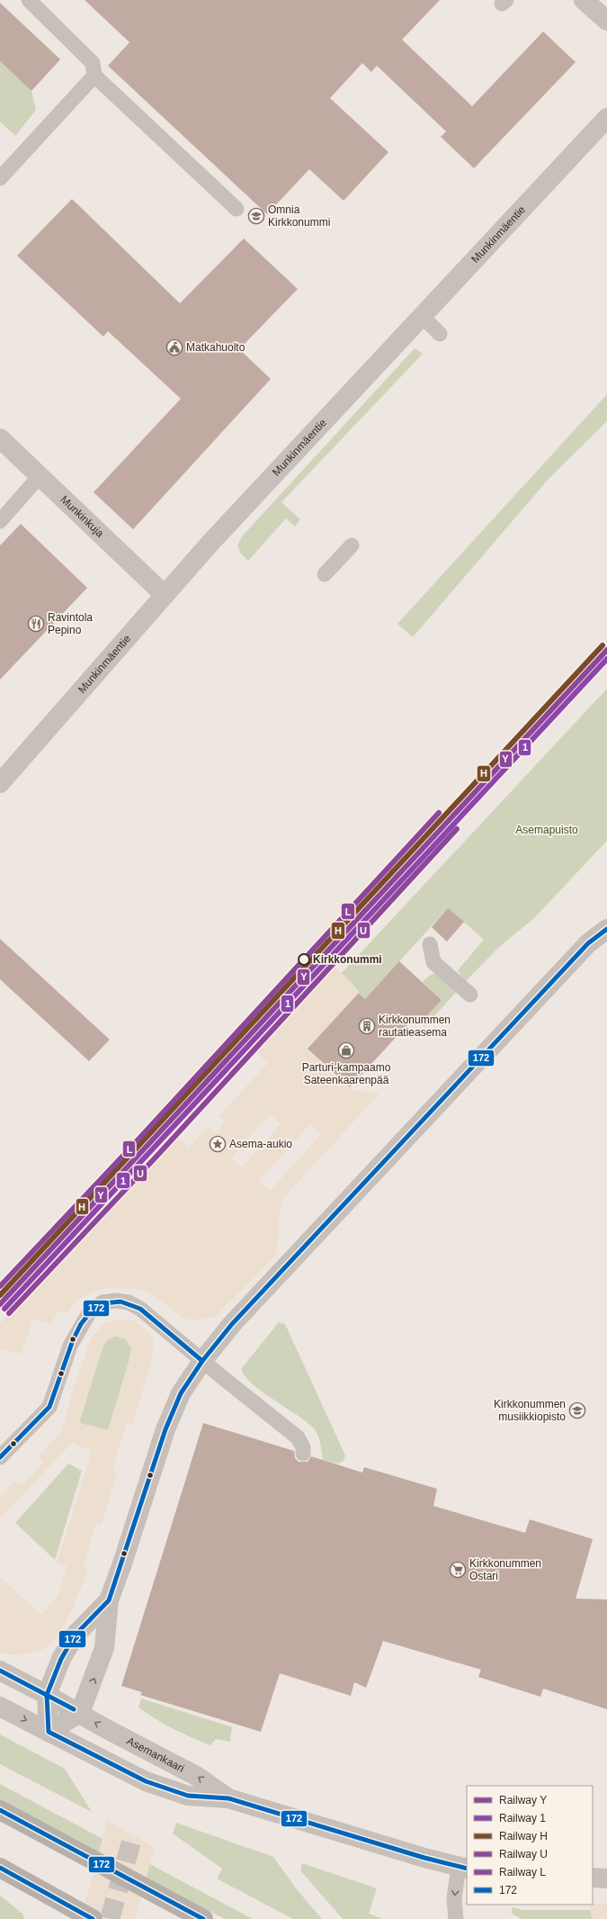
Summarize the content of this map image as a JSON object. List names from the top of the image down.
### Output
{
  "streets": {
    "street": ["Munkinmäentie", "Munkinkuja", "Asemankaari"]
  },
  "crossings": [
    ["Munkinmäentie", "Munkinkuja"]
  ],
  "parks": ["Asemapuisto"],
  "places": {
    "school or university": ["Omnia Kirkkonummi", "Kirkkonummen musiikkiopisto"],
    "public building": ["Matkahuolto"],
    "restaurant": ["Ravintola Pepino"],
    "other": ["Kirkkonummi"],
    "building": ["Kirkkonummen rautatieasema"],
    "shop": ["Parturi-kampaamo Sateenkaarenpää"],
    "place": ["Asema-aukio"],
    "supermarket": ["Kirkkonummen Ostari"]
  },
  "lines": [
    "rail line H",
    "rail line Y",
    "rail line 1",
    "rail line L",
    "rail line U",
    "transit line 172"
  ],
  "legend": [
    "Railway Y",
    "Railway 1",
    "Railway H",
    "Railway U",
    "Railway L",
    "172"
  ]
}
